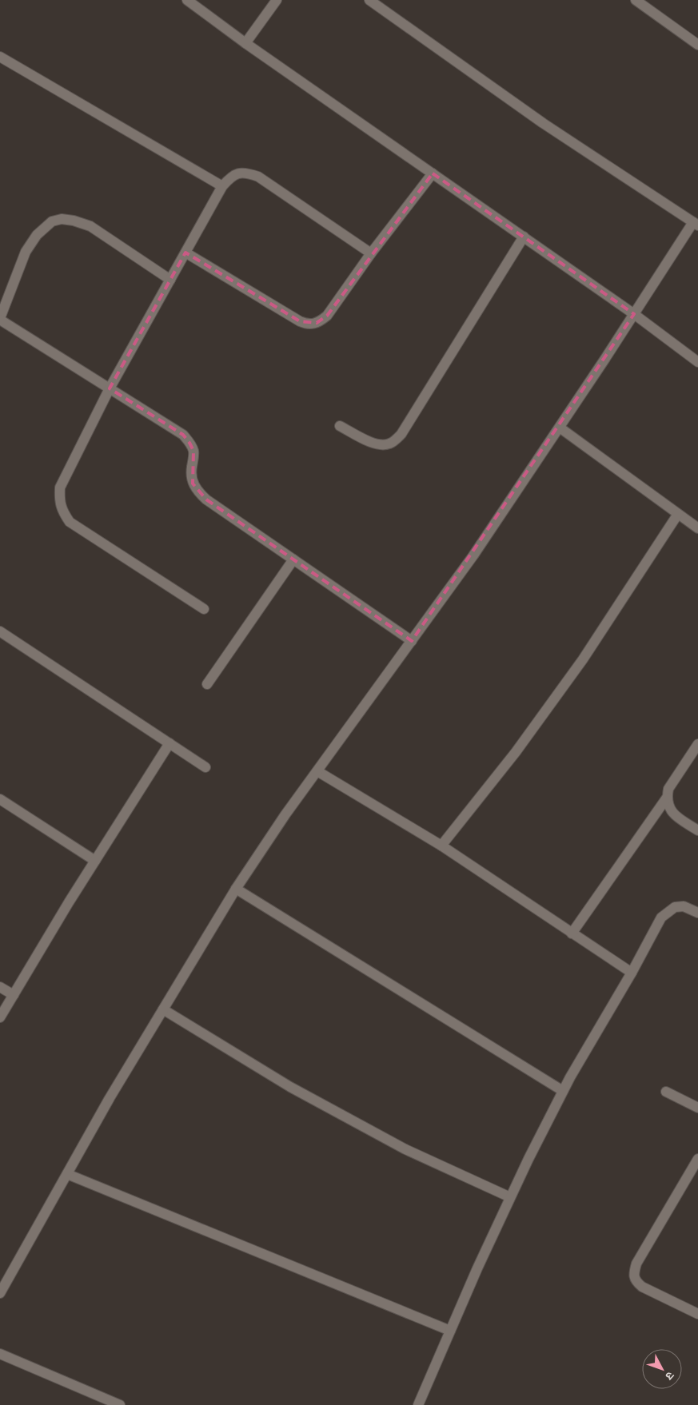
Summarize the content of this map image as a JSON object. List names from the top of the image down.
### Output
{
  "north": "bottom right"
}
